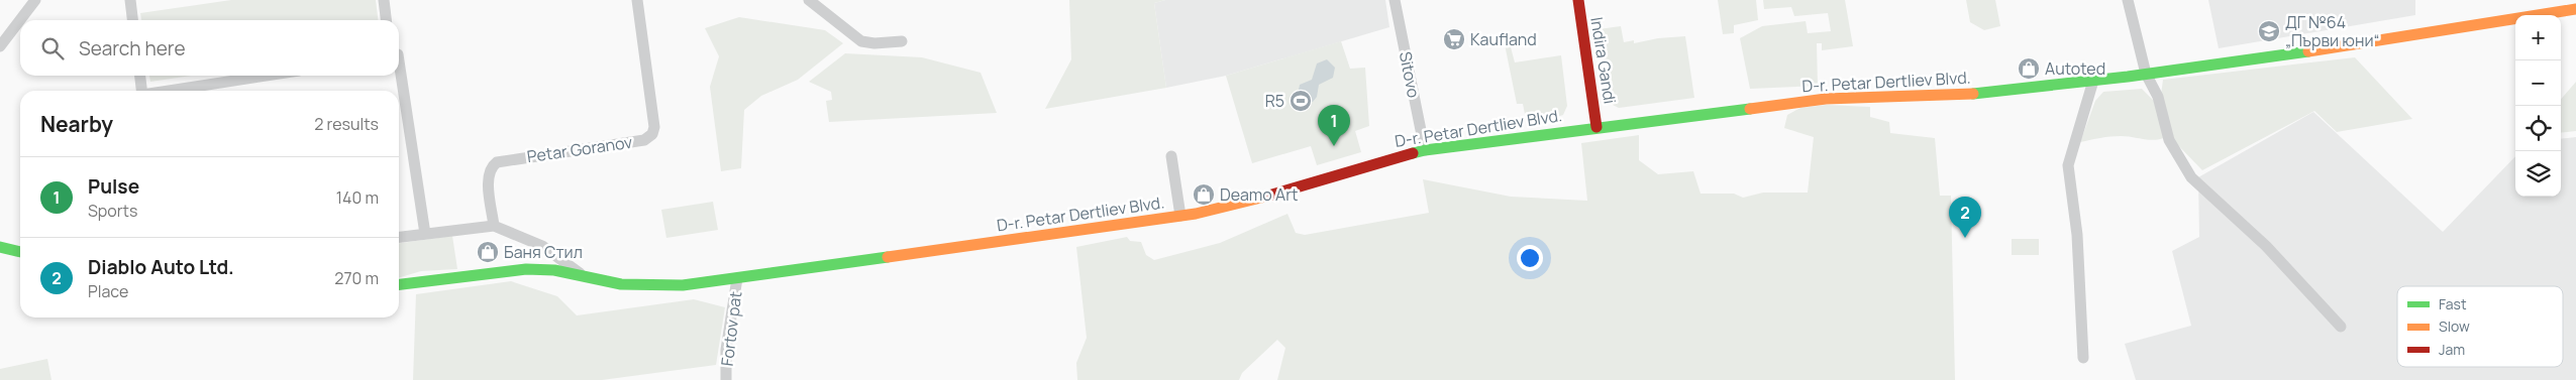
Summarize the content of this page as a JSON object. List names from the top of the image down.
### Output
{
  "streets": {
    "main road": ["Indira Gandi", "D-r. Petar Dertliev Blvd."],
    "street": ["Sitovo", "Petar Goranov", "Fortov pat"]
  },
  "crossings": [
    ["Indira Gandi", "D-r. Petar Dertliev Blvd."],
    ["Sitovo", "D-r. Petar Dertliev Blvd."],
    ["D-r. Petar Dertliev Blvd.", "Fortov pat"]
  ],
  "places": {
    "school or university": ["ДГ №64 „Първи юни“"],
    "supermarket": ["Kaufland"],
    "shop": ["Autoted", "Deamo Art", "Баня Стил"],
    "sports": ["R5"]
  },
  "legend": ["Fast", "Slow", "Jam"],
  "page": {
    "map_buttons": ["+", "−"],
    "search": "Search here",
    "heading": ["Nearby", "2 results"],
    "pins": ["1", "2"],
    "list": [
      {
        "mark": "1",
        "name": "Pulse",
        "note": "Sports",
        "value": "140 m"
      },
      {
        "mark": "2",
        "name": "Diablo Auto Ltd.",
        "note": "Place",
        "value": "270 m"
      }
    ]
  }
}
